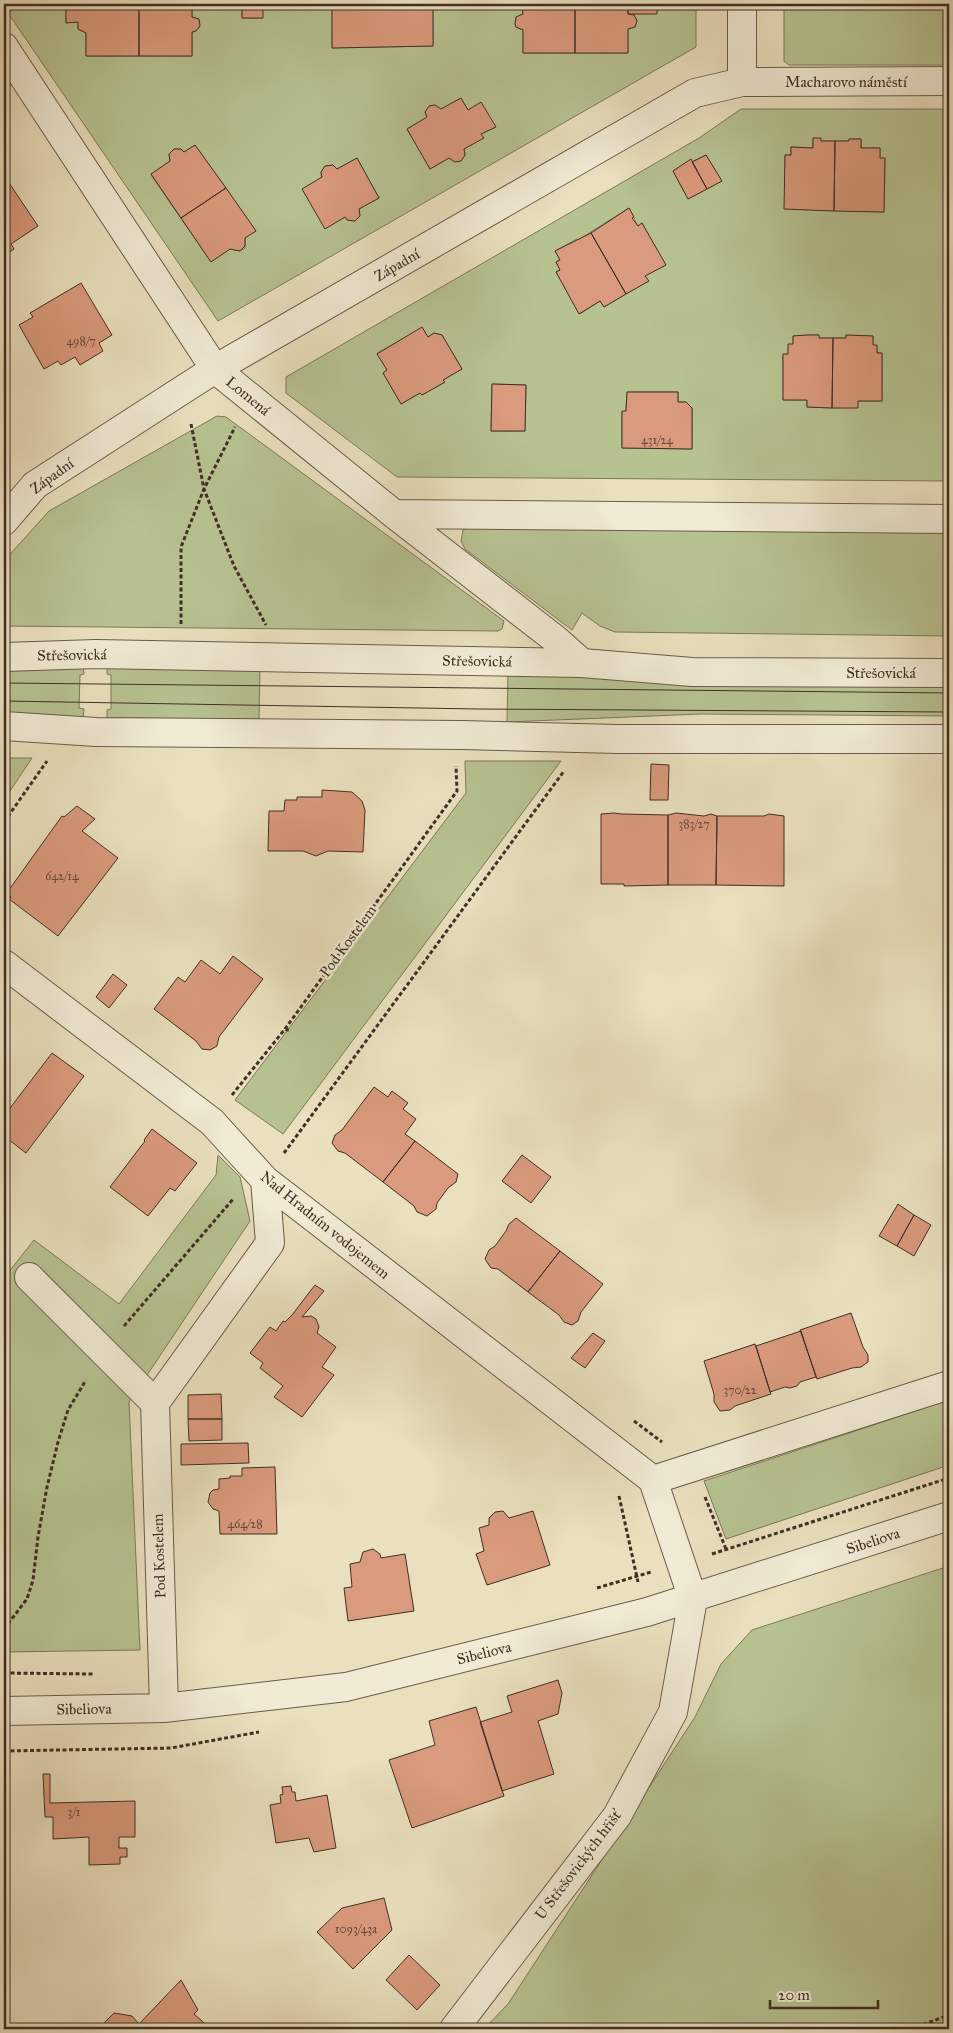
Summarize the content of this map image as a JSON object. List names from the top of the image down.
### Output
{
  "streets": {
    "street": [
      "Macharovo náměstí",
      "Západní",
      "Lomená",
      "Střešovická",
      "Pod Kostelem",
      "Nad Hradním vodojemem",
      "Sibeliova",
      "U Střešovických hřišť"
    ]
  },
  "crossings": [
    ["Macharovo náměstí", "Západní"],
    ["Západní", "Lomená"],
    ["Lomená", "Střešovická"],
    ["Pod Kostelem", "Nad Hradním vodojemem"],
    ["Pod Kostelem", "Sibeliova"],
    ["Sibeliova", "U Střešovických hřišť"]
  ],
  "house_numbers": [
    "498/7",
    "431/24",
    "383/27",
    "642/14",
    "370/22",
    "464/28",
    "3/1",
    "1093/43a"
  ],
  "scale_bar": "20 m"
}
